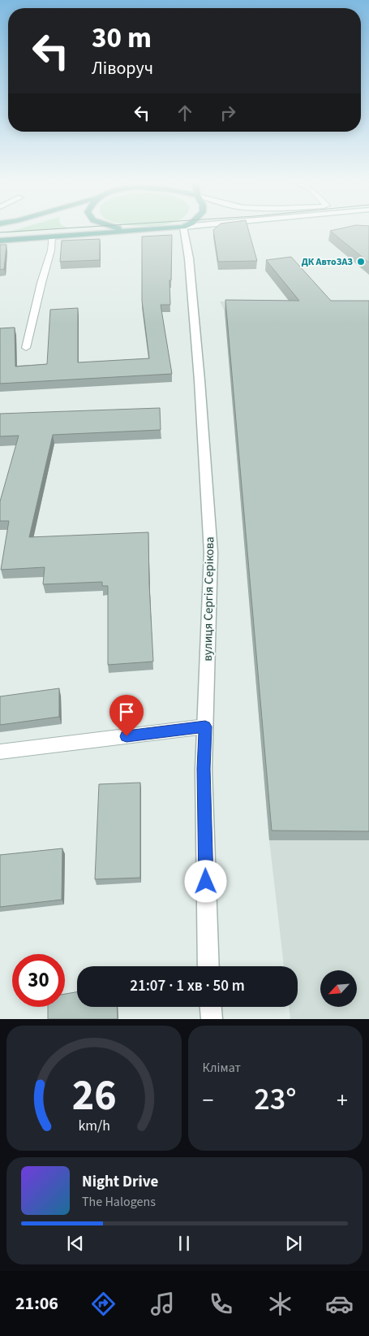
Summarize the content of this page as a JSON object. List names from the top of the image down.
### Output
{
  "streets": {
    "street": ["вулиця Сергія Серікова"]
  },
  "places": ["ДК АвтоЗАЗ"],
  "north": "bottom left",
  "page": {
    "turn": ["30 m", "Ліворуч"],
    "limit": "30",
    "trip": "21:07 · 1 хв · 50 m",
    "tile": "Клімат",
    "heat": ["−", "23°", "+"],
    "song": ["Night Drive", "The Halogens"],
    "tabs": "21:06",
    "gauge": ["26", "km/h"]
  }
}
